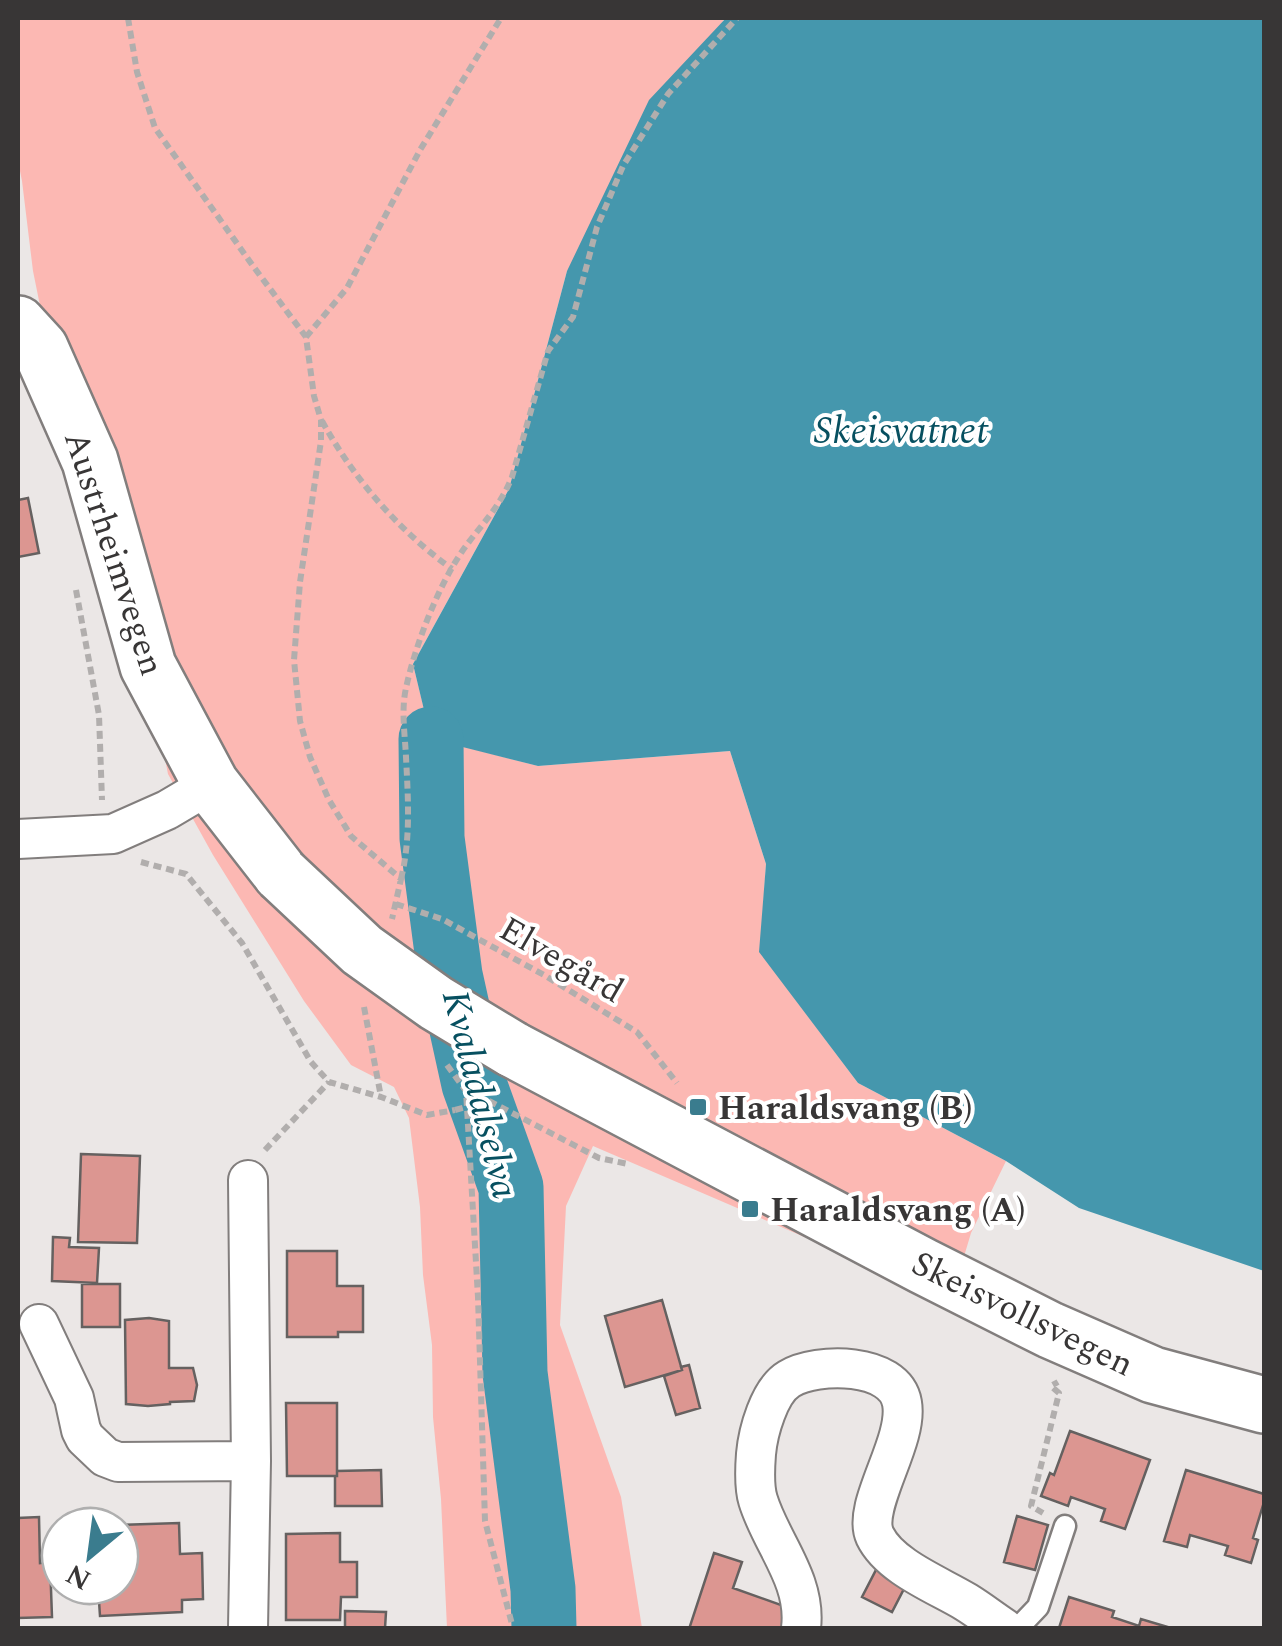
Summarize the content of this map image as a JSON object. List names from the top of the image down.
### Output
{
  "streets": {
    "main road": ["Austrheimvegen", "Skeisvollsvegen"],
    "path": ["Elvegård"]
  },
  "crossings": [
    ["Austrheimvegen", "Skeisvollsvegen"]
  ],
  "water": ["Skeisvatnet", "Kvaladalselva"],
  "places": {
    "transit": ["Haraldsvang (B)", "Haraldsvang (A)"]
  },
  "north": "bottom left"
}
